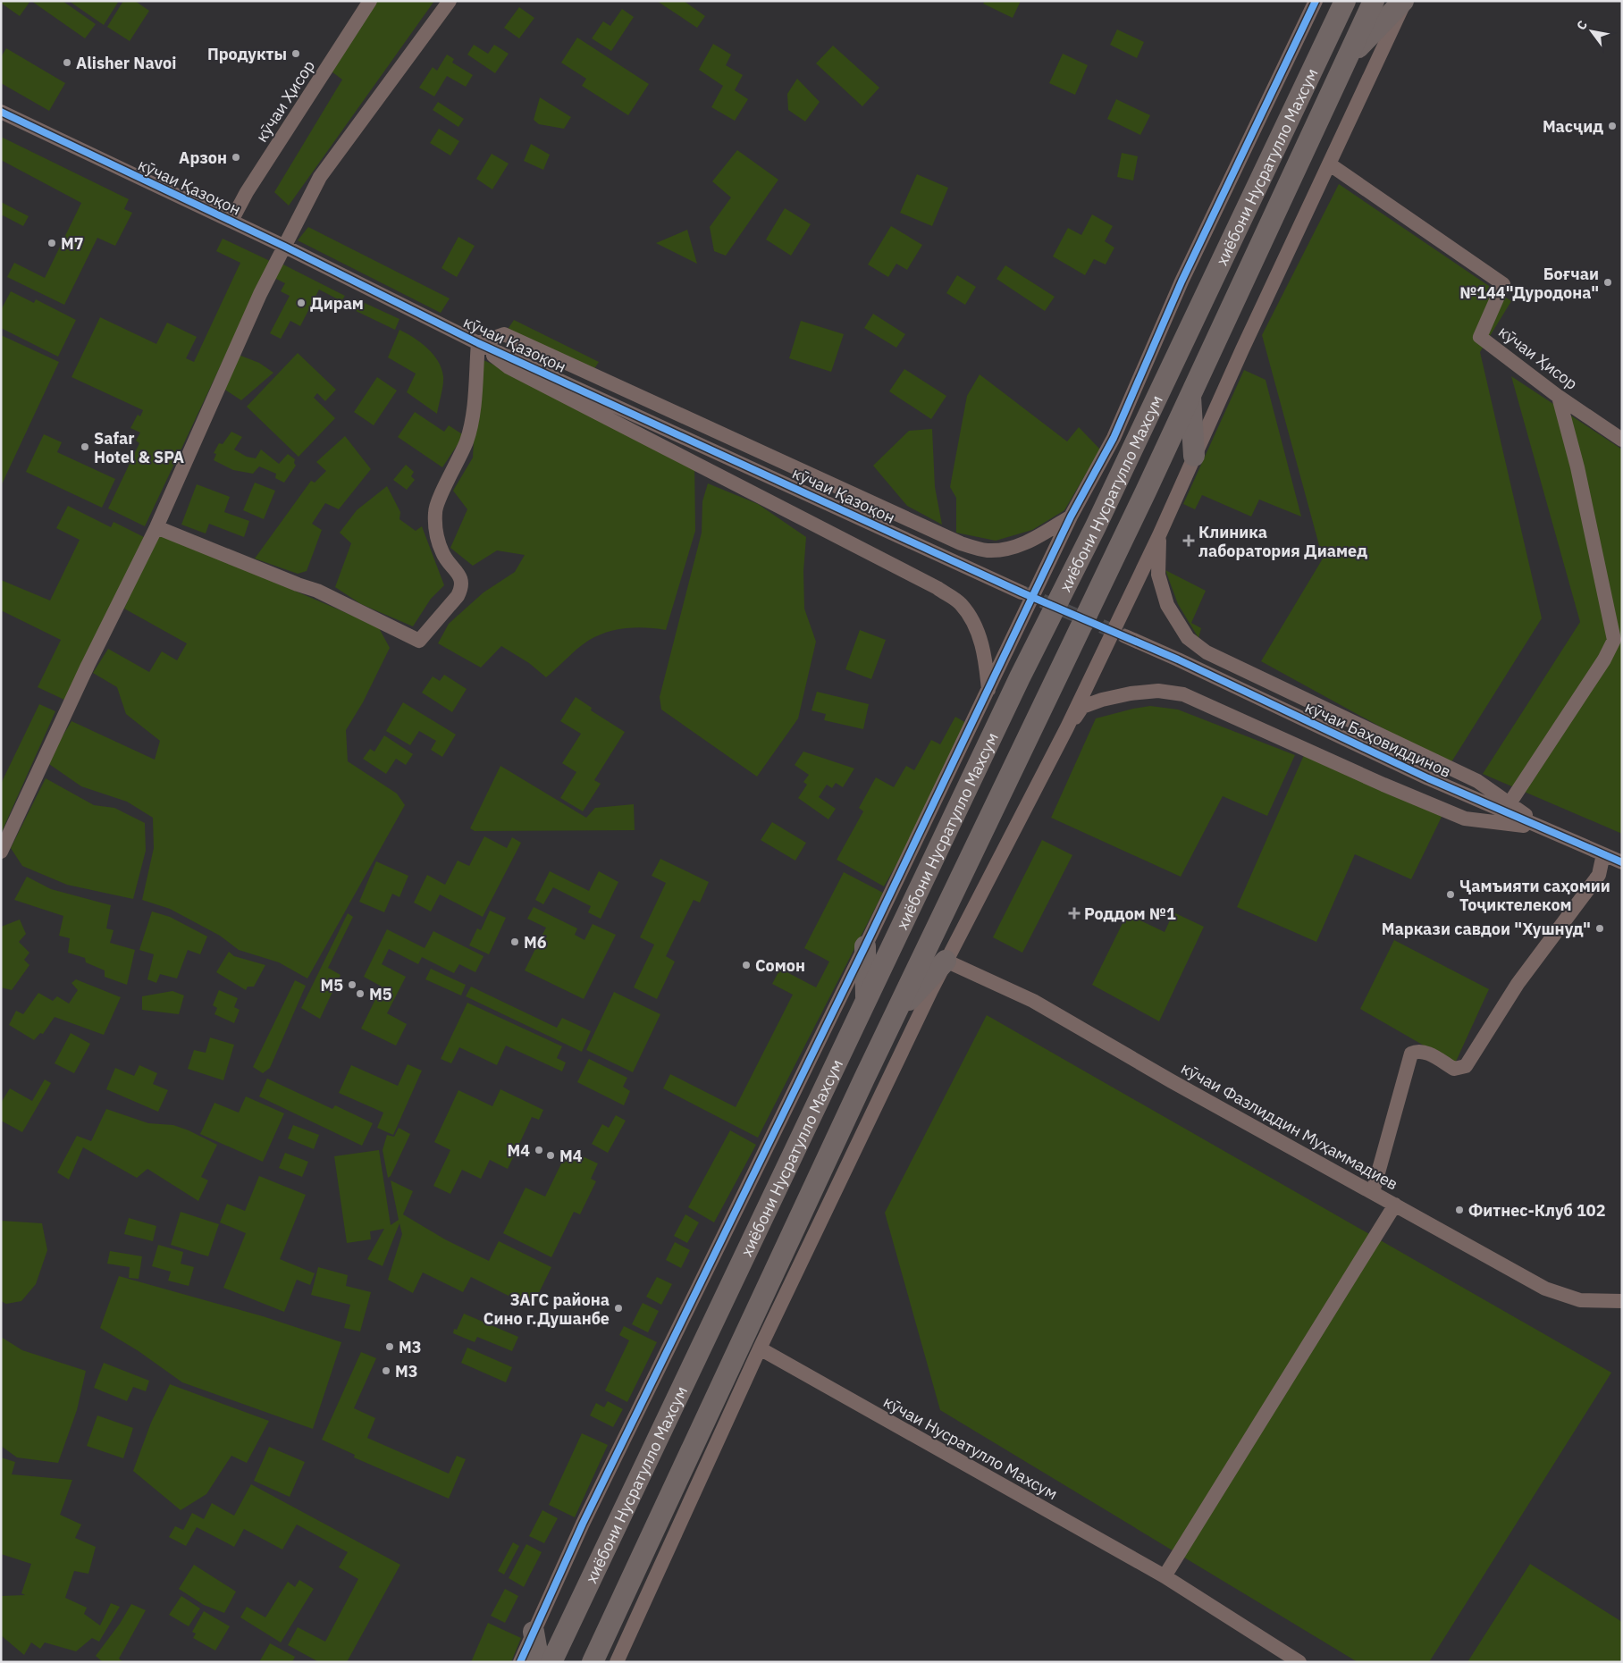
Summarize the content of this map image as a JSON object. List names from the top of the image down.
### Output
{
  "streets": {
    "highway": ["хиёбони Нусратулло Махсум"],
    "street": [
      "кӯчаи Ҳисор",
      "кӯчаи Қазоқон",
      "кӯчаи Баҳовиддинов",
      "кӯчаи Фазлиддин Муҳаммадиев",
      "кӯчаи Нусратулло Махсум"
    ]
  },
  "crossings": [
    ["кӯчаи Ҳисор", "кӯчаи Қазоқон"]
  ],
  "places": {
    "other": [
      "Продукты",
      "Alisher Navoi",
      "Масҷид",
      "Арзон",
      "М7",
      "Боғчаи №144\"Дуродона\"",
      "Дирам",
      "Safar Hotel & SPA",
      "Ҷамъияти саҳомии Тоҷиктелеком",
      "Маркази савдои \"Хушнуд\"",
      "М6",
      "Сомон",
      "M5",
      "М5",
      "M4",
      "М4",
      "Фитнес-Клуб 102",
      "ЗАГС района Сино г.Душанбе",
      "М3",
      "M3"
    ],
    "health": ["Клиника лаборатория Диамед", "Роддом №1"]
  },
  "north": "top left"
}
